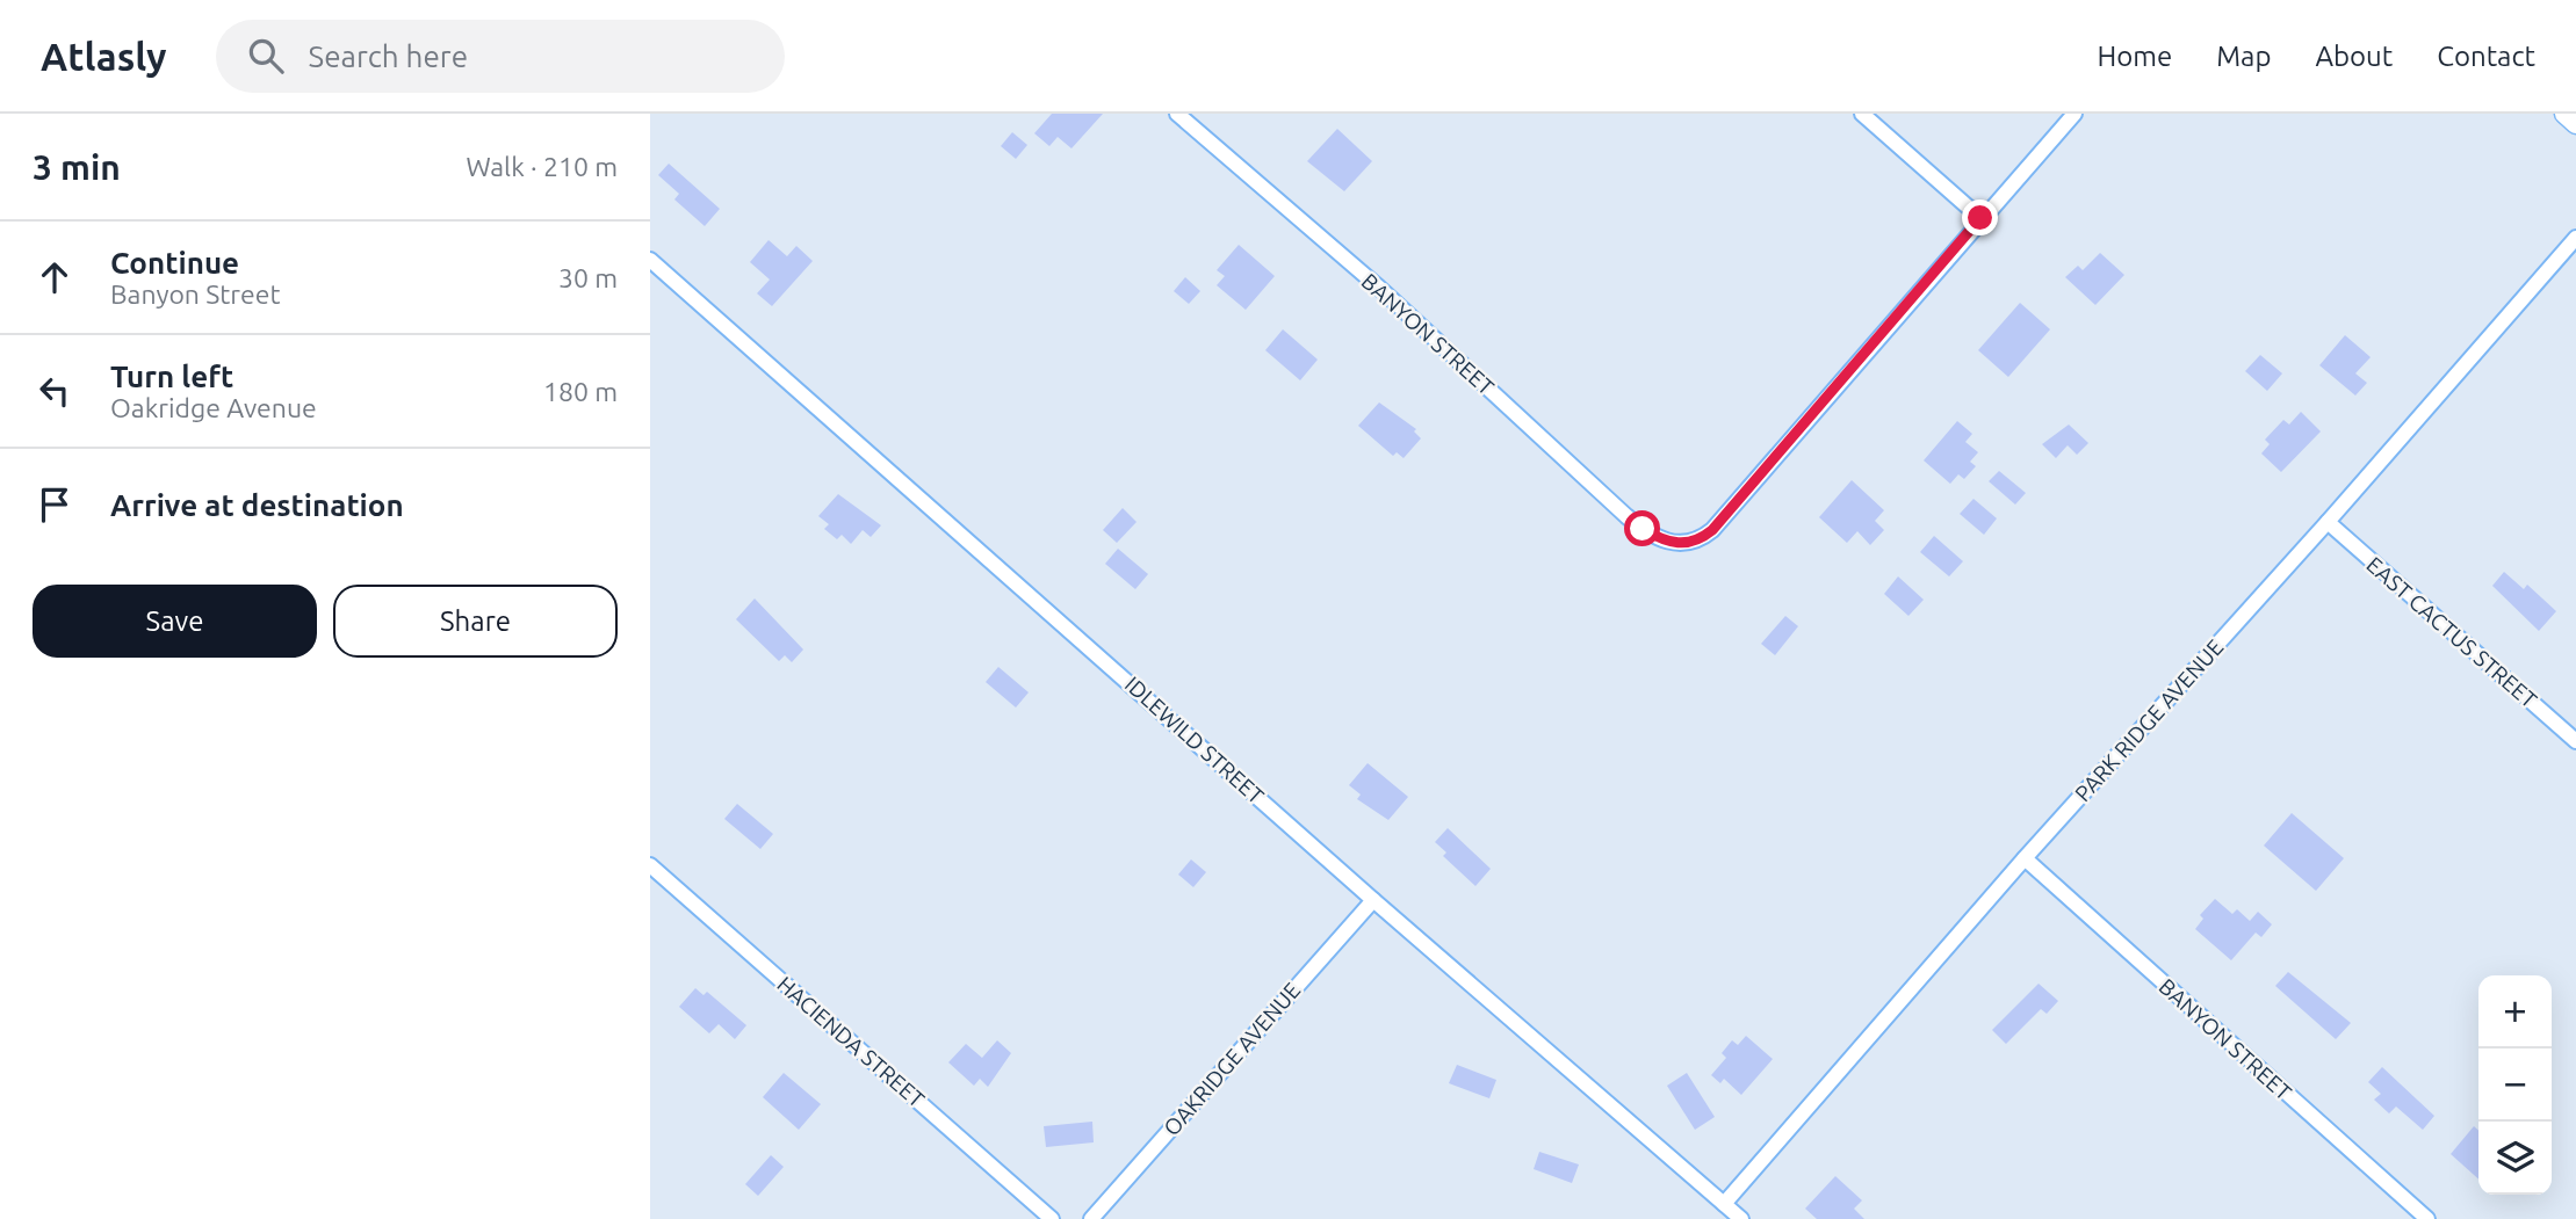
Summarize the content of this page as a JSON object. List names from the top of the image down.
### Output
{
  "streets": {
    "street": [
      "BANYON STREET",
      "EAST CACTUS STREET",
      "PARK RIDGE AVENUE",
      "IDLEWILD STREET",
      "HACIENDA STREET",
      "OAKRIDGE AVENUE"
    ]
  },
  "crossings": [
    ["BANYON STREET", "PARK RIDGE AVENUE"],
    ["EAST CACTUS STREET", "PARK RIDGE AVENUE"],
    ["PARK RIDGE AVENUE", "IDLEWILD STREET"],
    ["IDLEWILD STREET", "OAKRIDGE AVENUE"]
  ],
  "page": {
    "header": "Atlasly",
    "search": "Search here",
    "nav": [
      "Home",
      "Map",
      "About",
      "Contact"
    ],
    "heading": ["3 min", "Walk · 210 m"],
    "list": [
      ["Continue", "Banyon Street", "30 m"],
      ["Turn left", "Oakridge Avenue", "180 m"],
      "Arrive at destination"
    ],
    "buttons": ["Save", "Share"],
    "map_buttons": ["+", "−"]
  }
}
